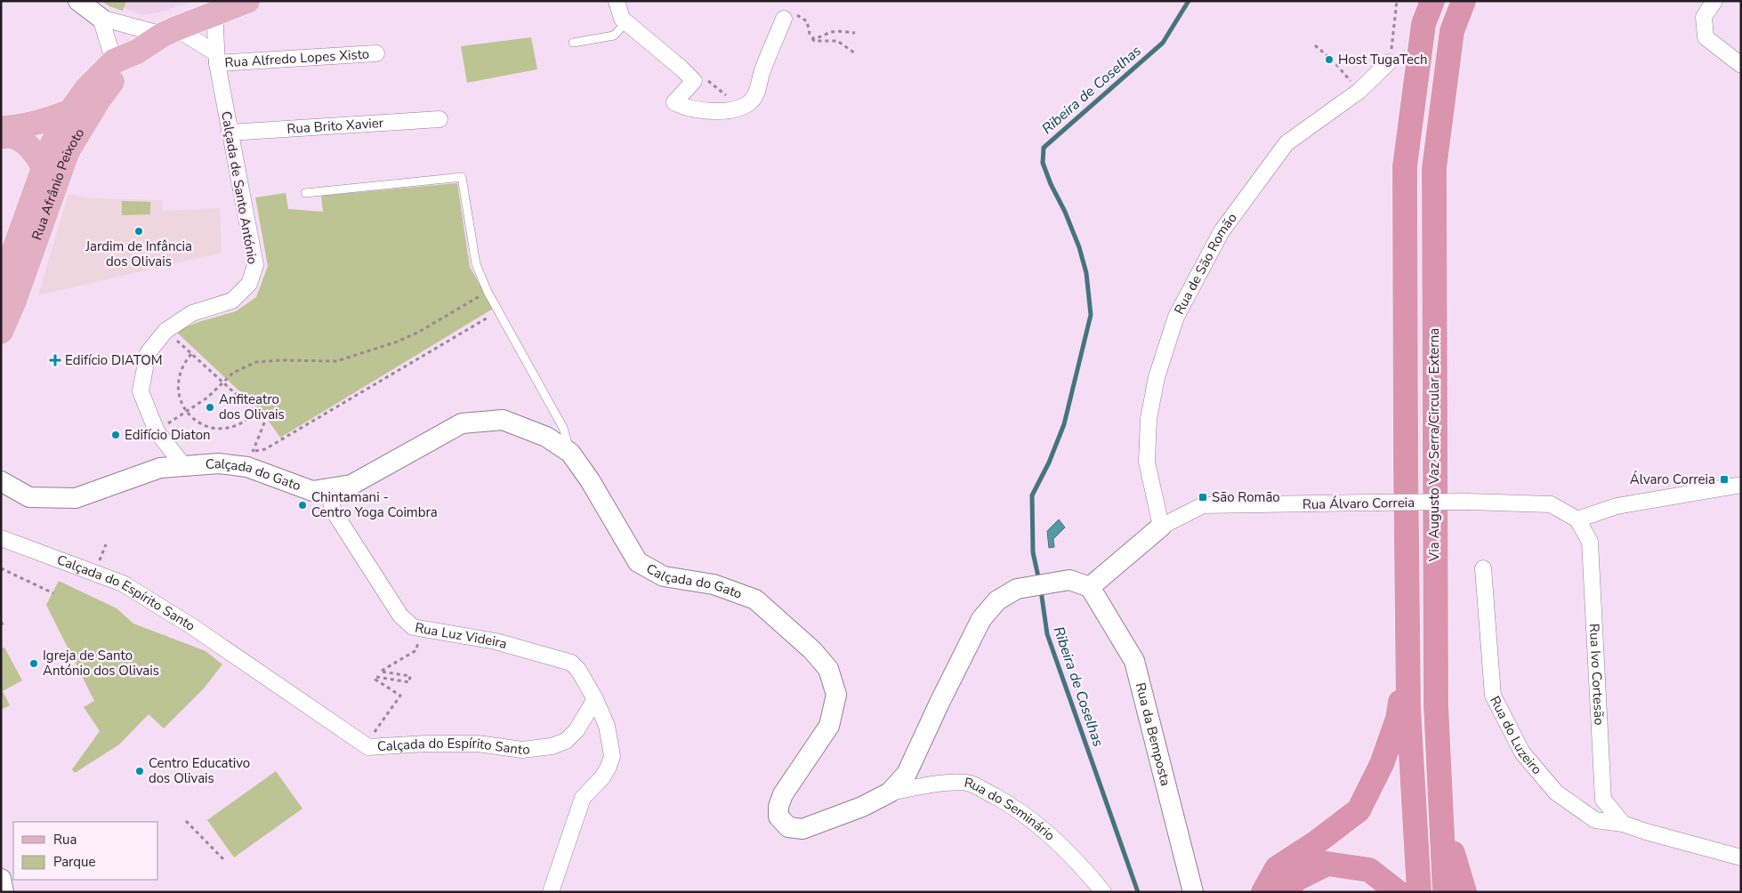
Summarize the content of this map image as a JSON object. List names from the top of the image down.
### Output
{
  "streets": {
    "highway": ["Via Augusto Vaz Serra/Circular Externa"],
    "main road": ["Rua Afrânio Peixoto"],
    "street": [
      "Rua Alfredo Lopes Xisto",
      "Rua Brito Xavier",
      "Calçada de Santo António",
      "Rua de São Romão",
      "Calçada do Gato",
      "Rua Álvaro Correia",
      "Calçada do Espírito Santo",
      "Rua Luz Videira",
      "Rua Ivo Cortesão",
      "Rua do Luzeiro",
      "Rua da Bemposta",
      "Rua do Seminário"
    ]
  },
  "crossings": [
    ["Rua Alfredo Lopes Xisto", "Calçada de Santo António"],
    ["Rua Brito Xavier", "Calçada de Santo António"],
    ["Rua Afrânio Peixoto", "Calçada de Santo António"],
    ["Calçada de Santo António", "Calçada do Gato"],
    ["Rua de São Romão", "Rua Álvaro Correia"],
    ["Calçada do Gato", "Rua Luz Videira"],
    ["Calçada do Gato", "Rua da Bemposta"],
    ["Calçada do Gato", "Rua do Seminário"],
    ["Rua Álvaro Correia", "Rua Ivo Cortesão"],
    ["Calçada do Espírito Santo", "Rua Luz Videira"]
  ],
  "water": ["Ribeira de Coselhas"],
  "places": {
    "other": [
      "Host TugaTech",
      "Jardim de Infância dos Olivais",
      "Anfiteatro dos Olivais",
      "Edifício Diaton",
      "Chintamani - Centro Yoga Coimbra",
      "Igreja de Santo António dos Olivais",
      "Centro Educativo dos Olivais"
    ],
    "health": ["Edifício DIATOM"],
    "transit": ["Álvaro Correia", "São Romão"]
  },
  "legend": ["Rua", "Parque"]
}
